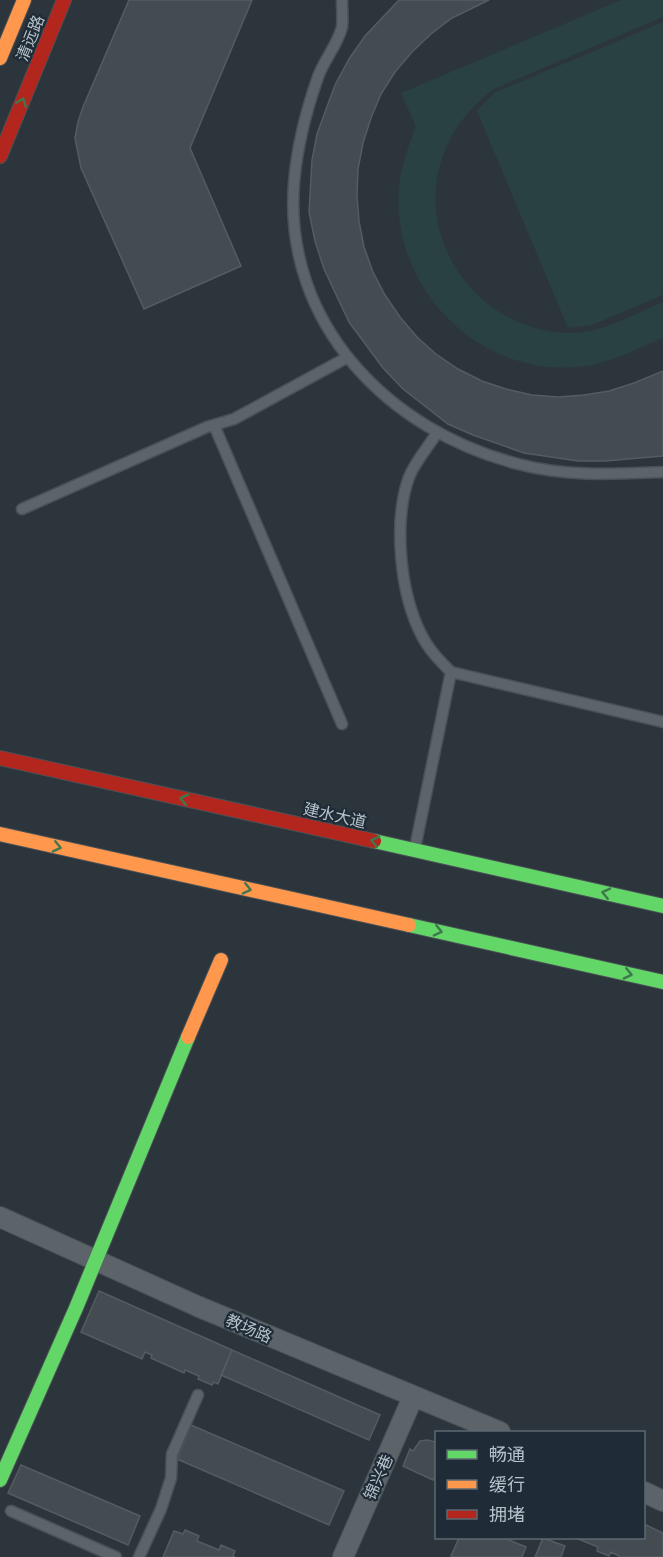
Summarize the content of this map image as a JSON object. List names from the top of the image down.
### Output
{
  "streets": {
    "main road": ["清远路", "建水大道"],
    "street": ["教场路", "锦兴巷"]
  },
  "crossings": [
    ["教场路", "锦兴巷"]
  ],
  "legend": ["畅通", "缓行", "拥堵"]
}
